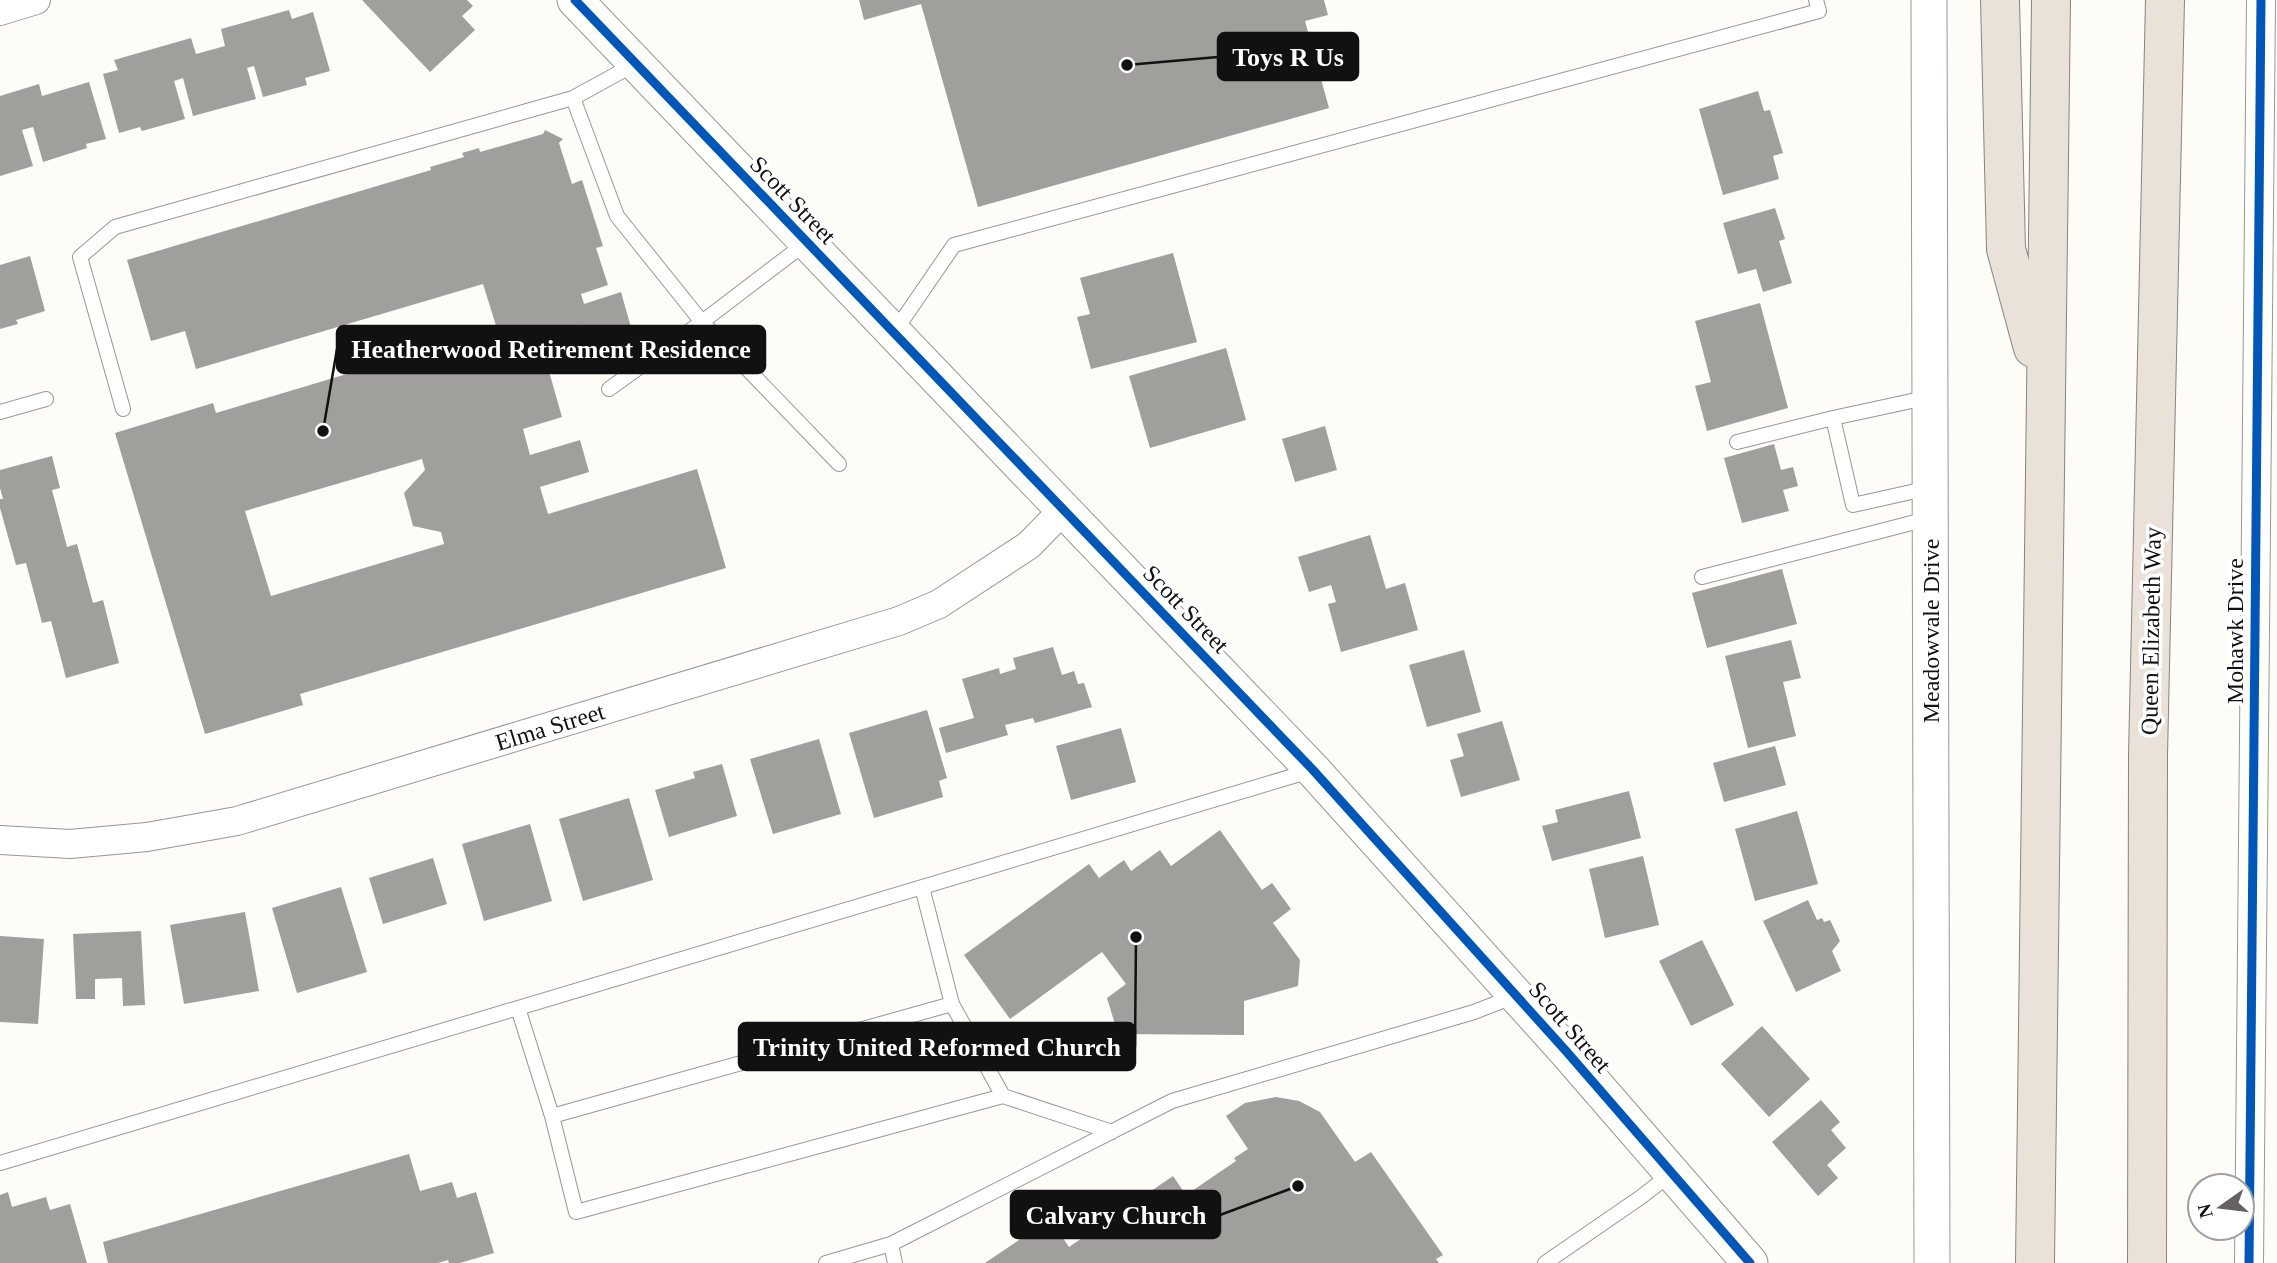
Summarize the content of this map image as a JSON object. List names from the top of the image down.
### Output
{
  "streets": {
    "highway": ["Queen Elizabeth Way"],
    "street": [
      "Scott Street",
      "Meadowvale Drive",
      "Mohawk Drive",
      "Elma Street"
    ]
  },
  "crossings": [
    ["Scott Street", "Elma Street"]
  ],
  "places": [
    "Toys R Us",
    "Heatherwood Retirement Residence",
    "Trinity United Reformed Church",
    "Calvary Church"
  ],
  "north": "left"
}
